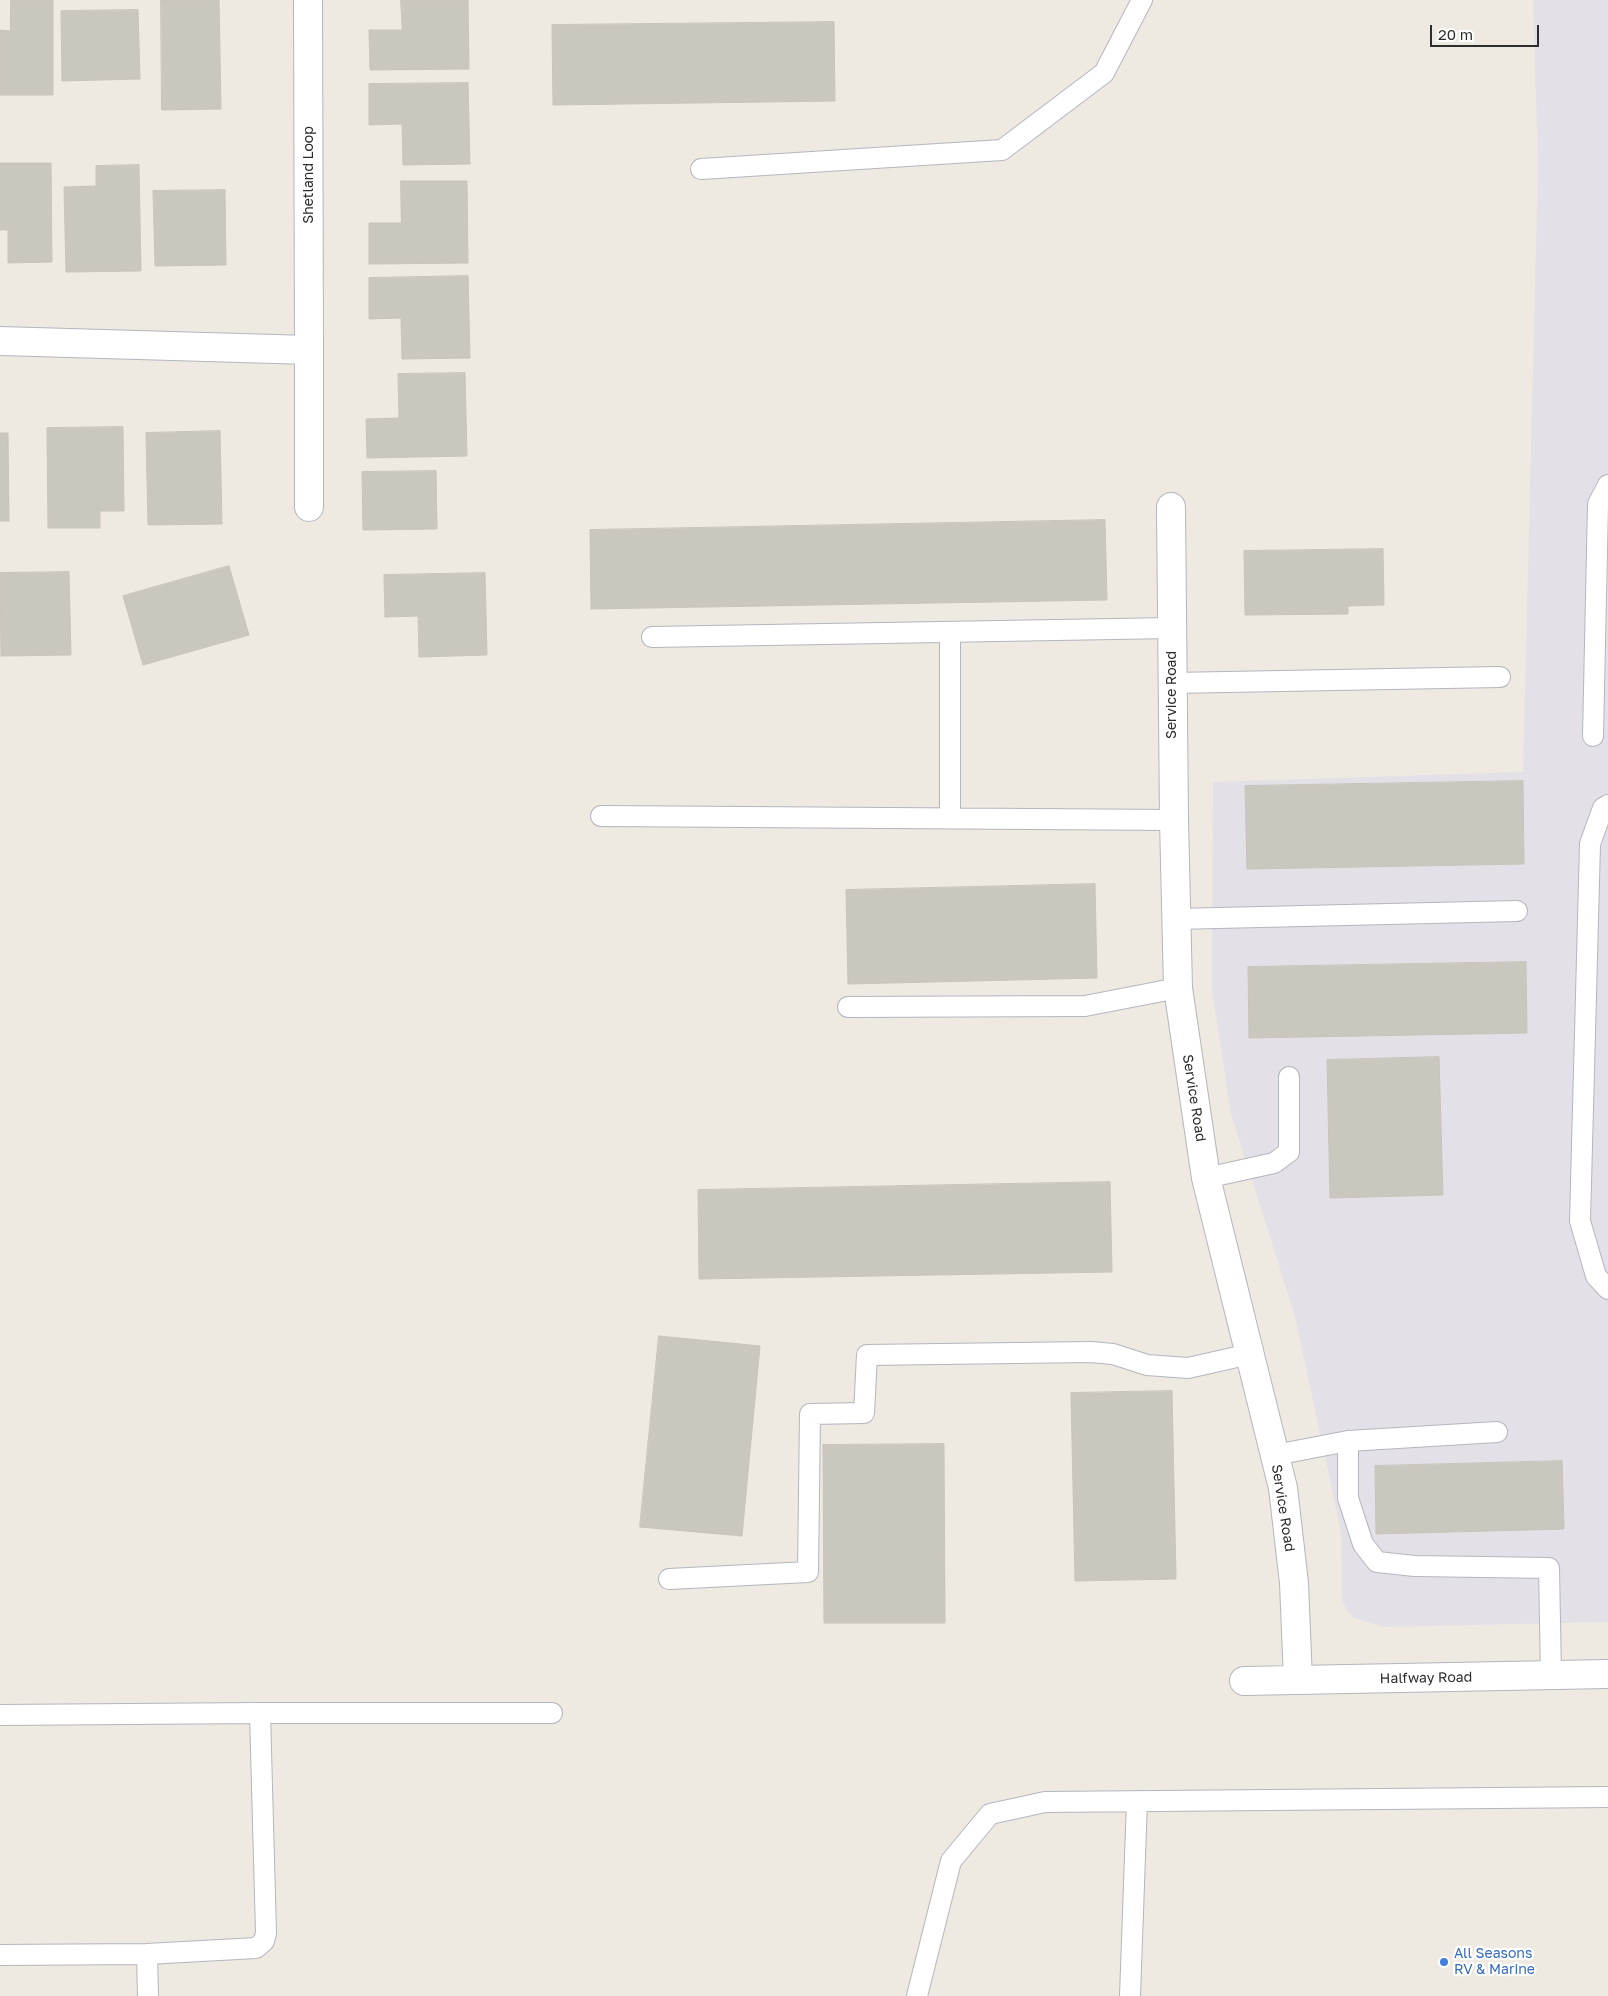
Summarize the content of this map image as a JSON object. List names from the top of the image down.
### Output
{
  "streets": {
    "street": ["Shetland Loop", "Service Road", "Halfway Road"]
  },
  "crossings": [
    ["Service Road", "Halfway Road"]
  ],
  "places": ["All Seasons RV & Marine"],
  "scale_bar": "20 m"
}
